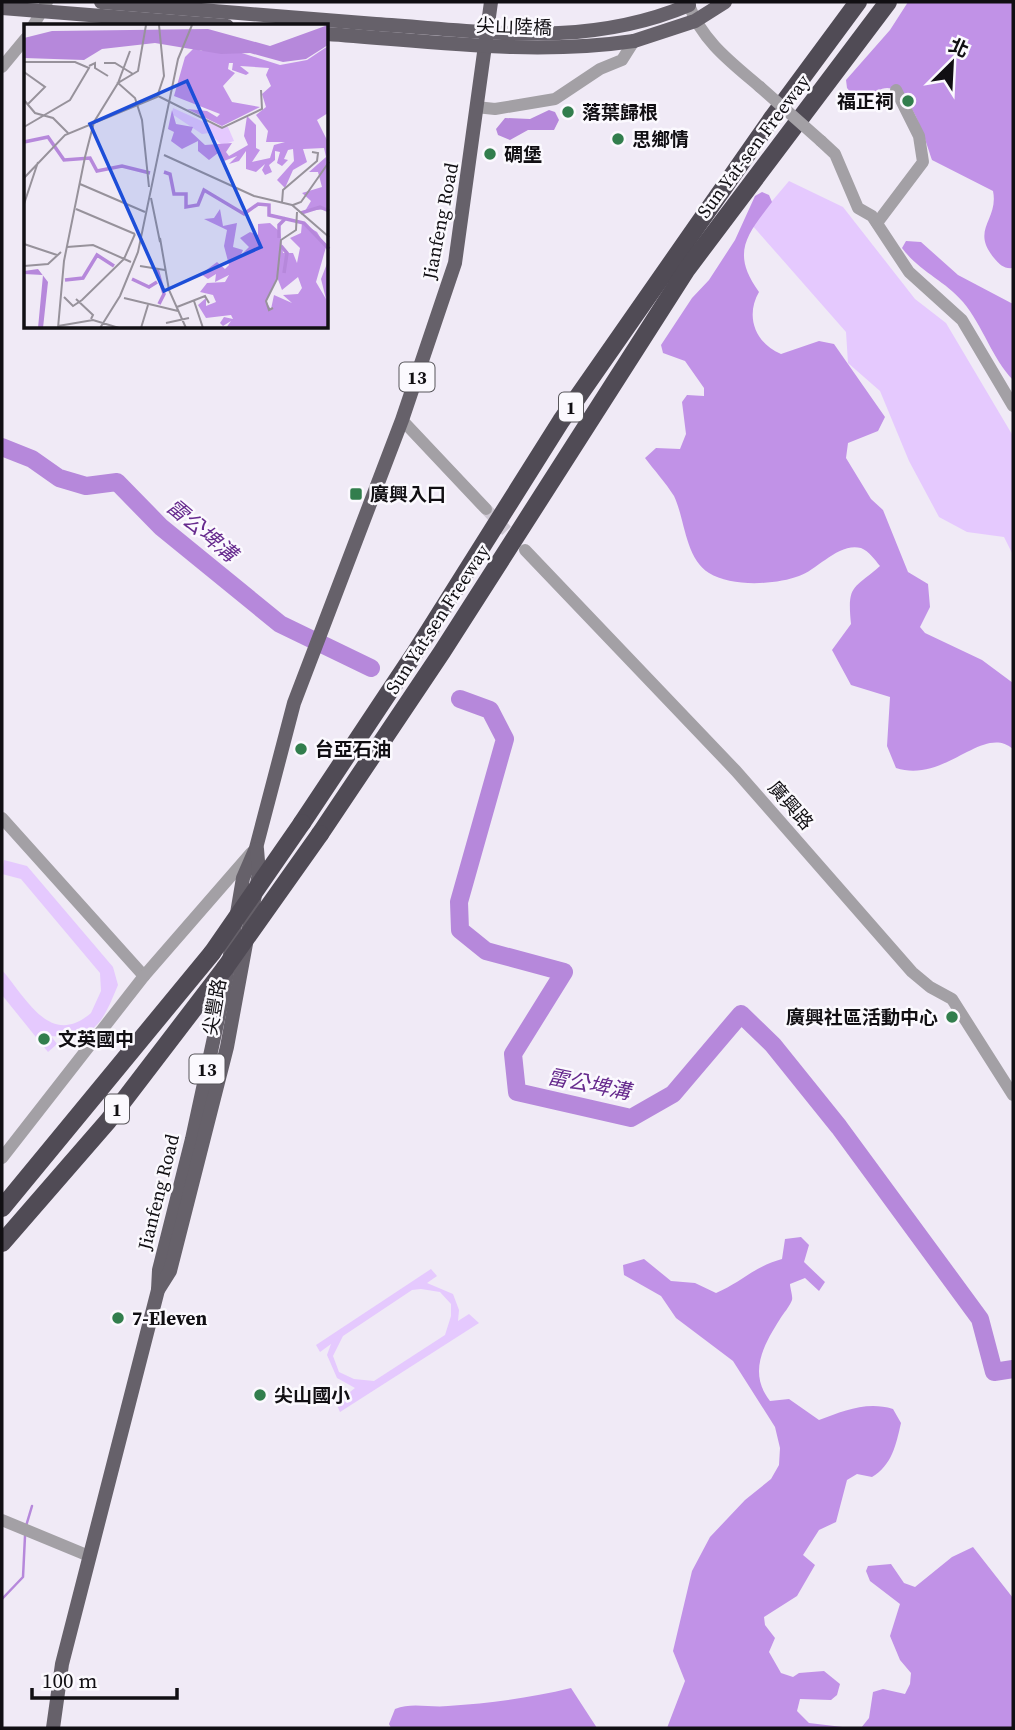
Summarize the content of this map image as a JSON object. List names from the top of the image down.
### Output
{
  "streets": {
    "highway": ["Sun Yat-sen Freeway", "1"],
    "main road": ["尖山陸橋", "Jianfeng Road", "13"],
    "street": ["廣興路"]
  },
  "water": ["雷公埤溝"],
  "places": {
    "other": [
      "福正祠",
      "落葉歸根",
      "思鄉情",
      "碉堡",
      "台亞石油",
      "廣興社區活動中心",
      "文英國中",
      "7-Eleven",
      "尖山國小"
    ],
    "transit": ["廣興入口"]
  },
  "scale_bar": "100 m",
  "north": "top right"
}
